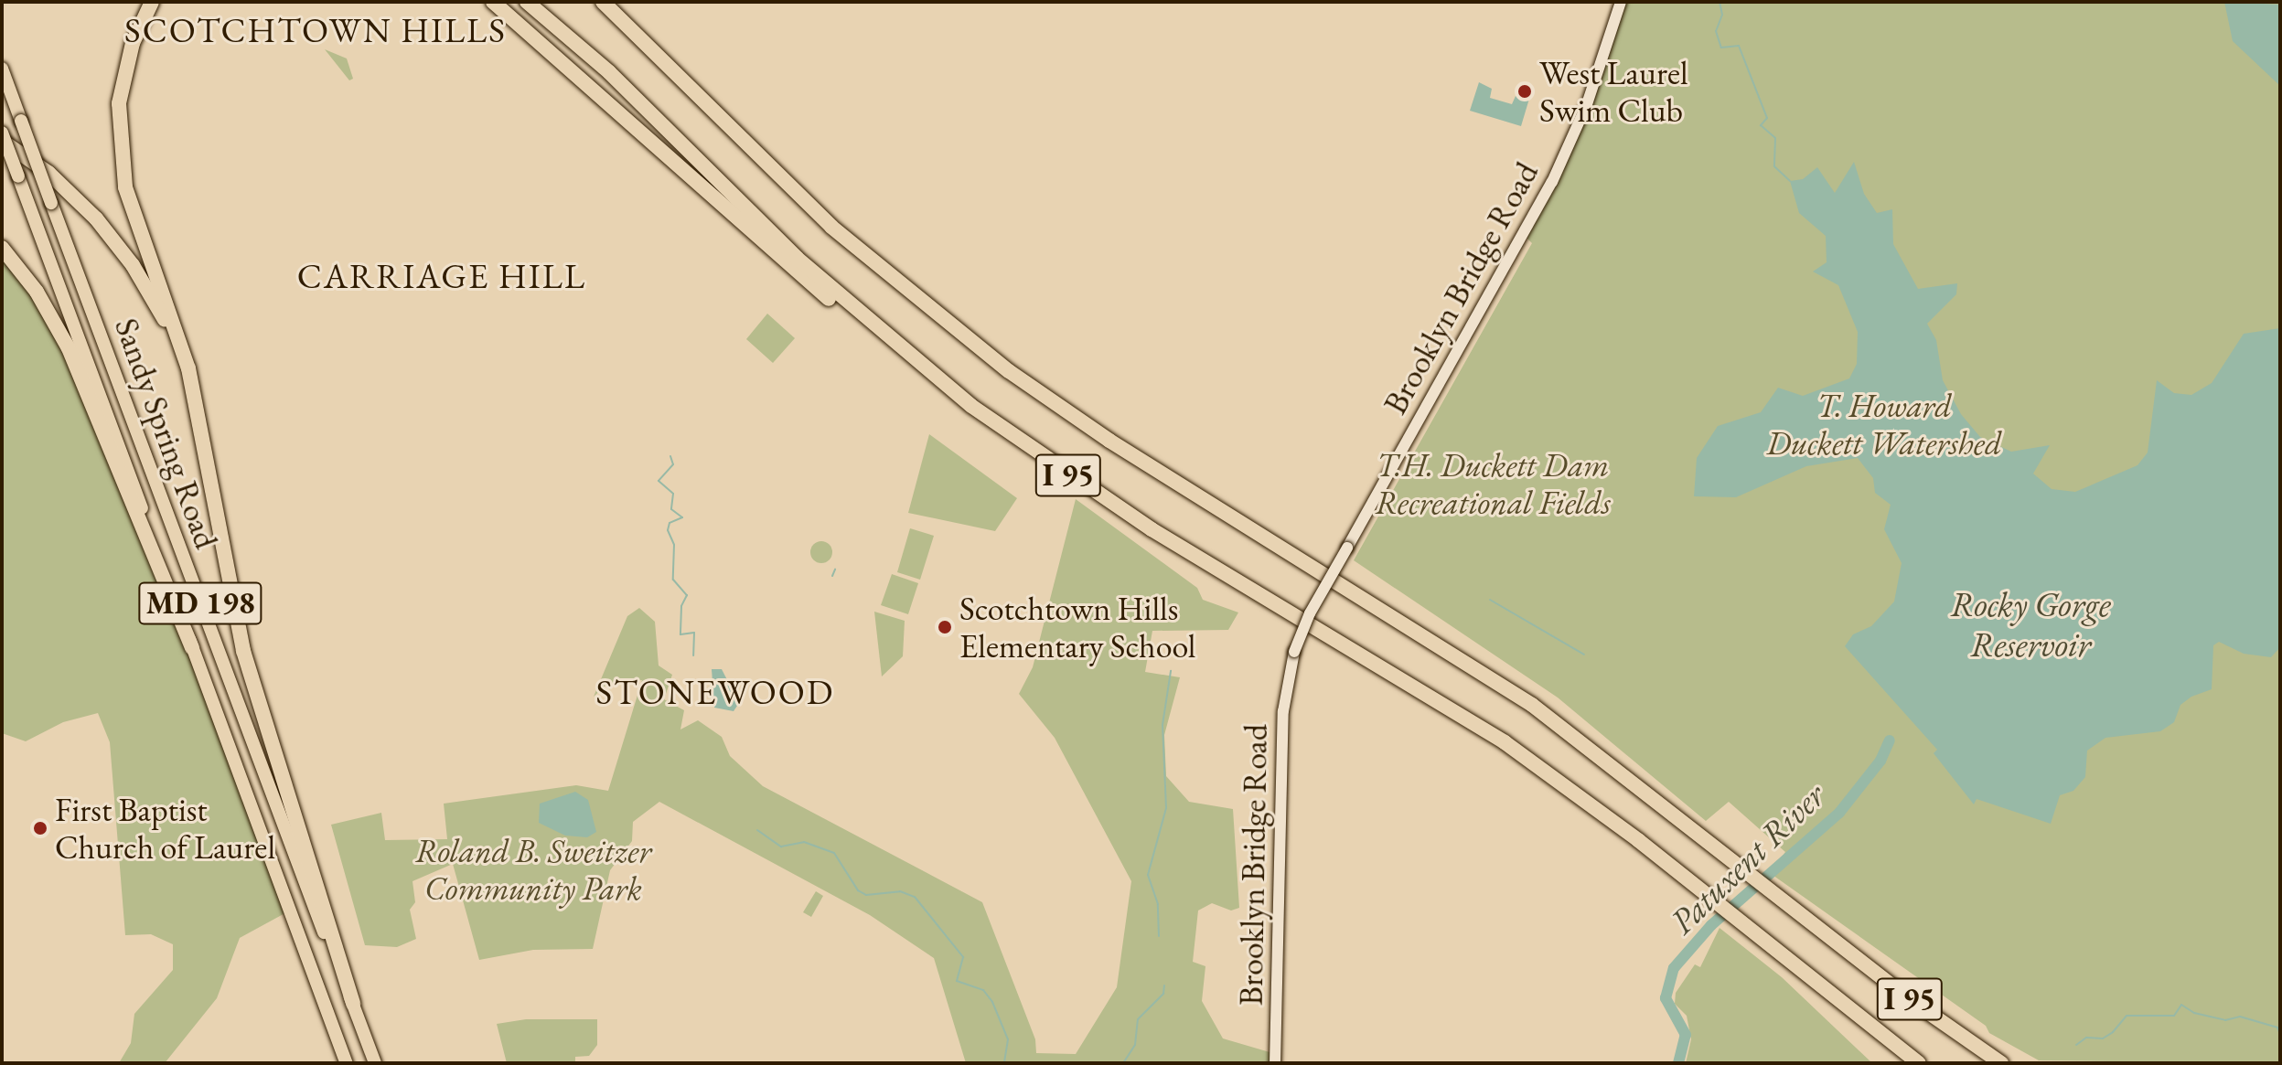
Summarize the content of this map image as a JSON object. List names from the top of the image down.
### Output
{
  "streets": {
    "highway": ["I 95"],
    "main road": ["Sandy Spring Road", "MD 198"],
    "street": ["Brooklyn Bridge Road"]
  },
  "districts": ["SCOTCHTOWN HILLS", "CARRIAGE HILL", "STONEWOOD"],
  "water": ["Rocky Gorge Reservoir", "Patuxent River"],
  "parks": ["T. Howard Duckett Watershed", "T.H. Duckett Dam Recreational Fields", "Roland B. Sweitzer Community Park"],
  "places": ["West Laurel Swim Club", "Scotchtown Hills Elementary School", "First Baptist Church of Laurel"]
}
